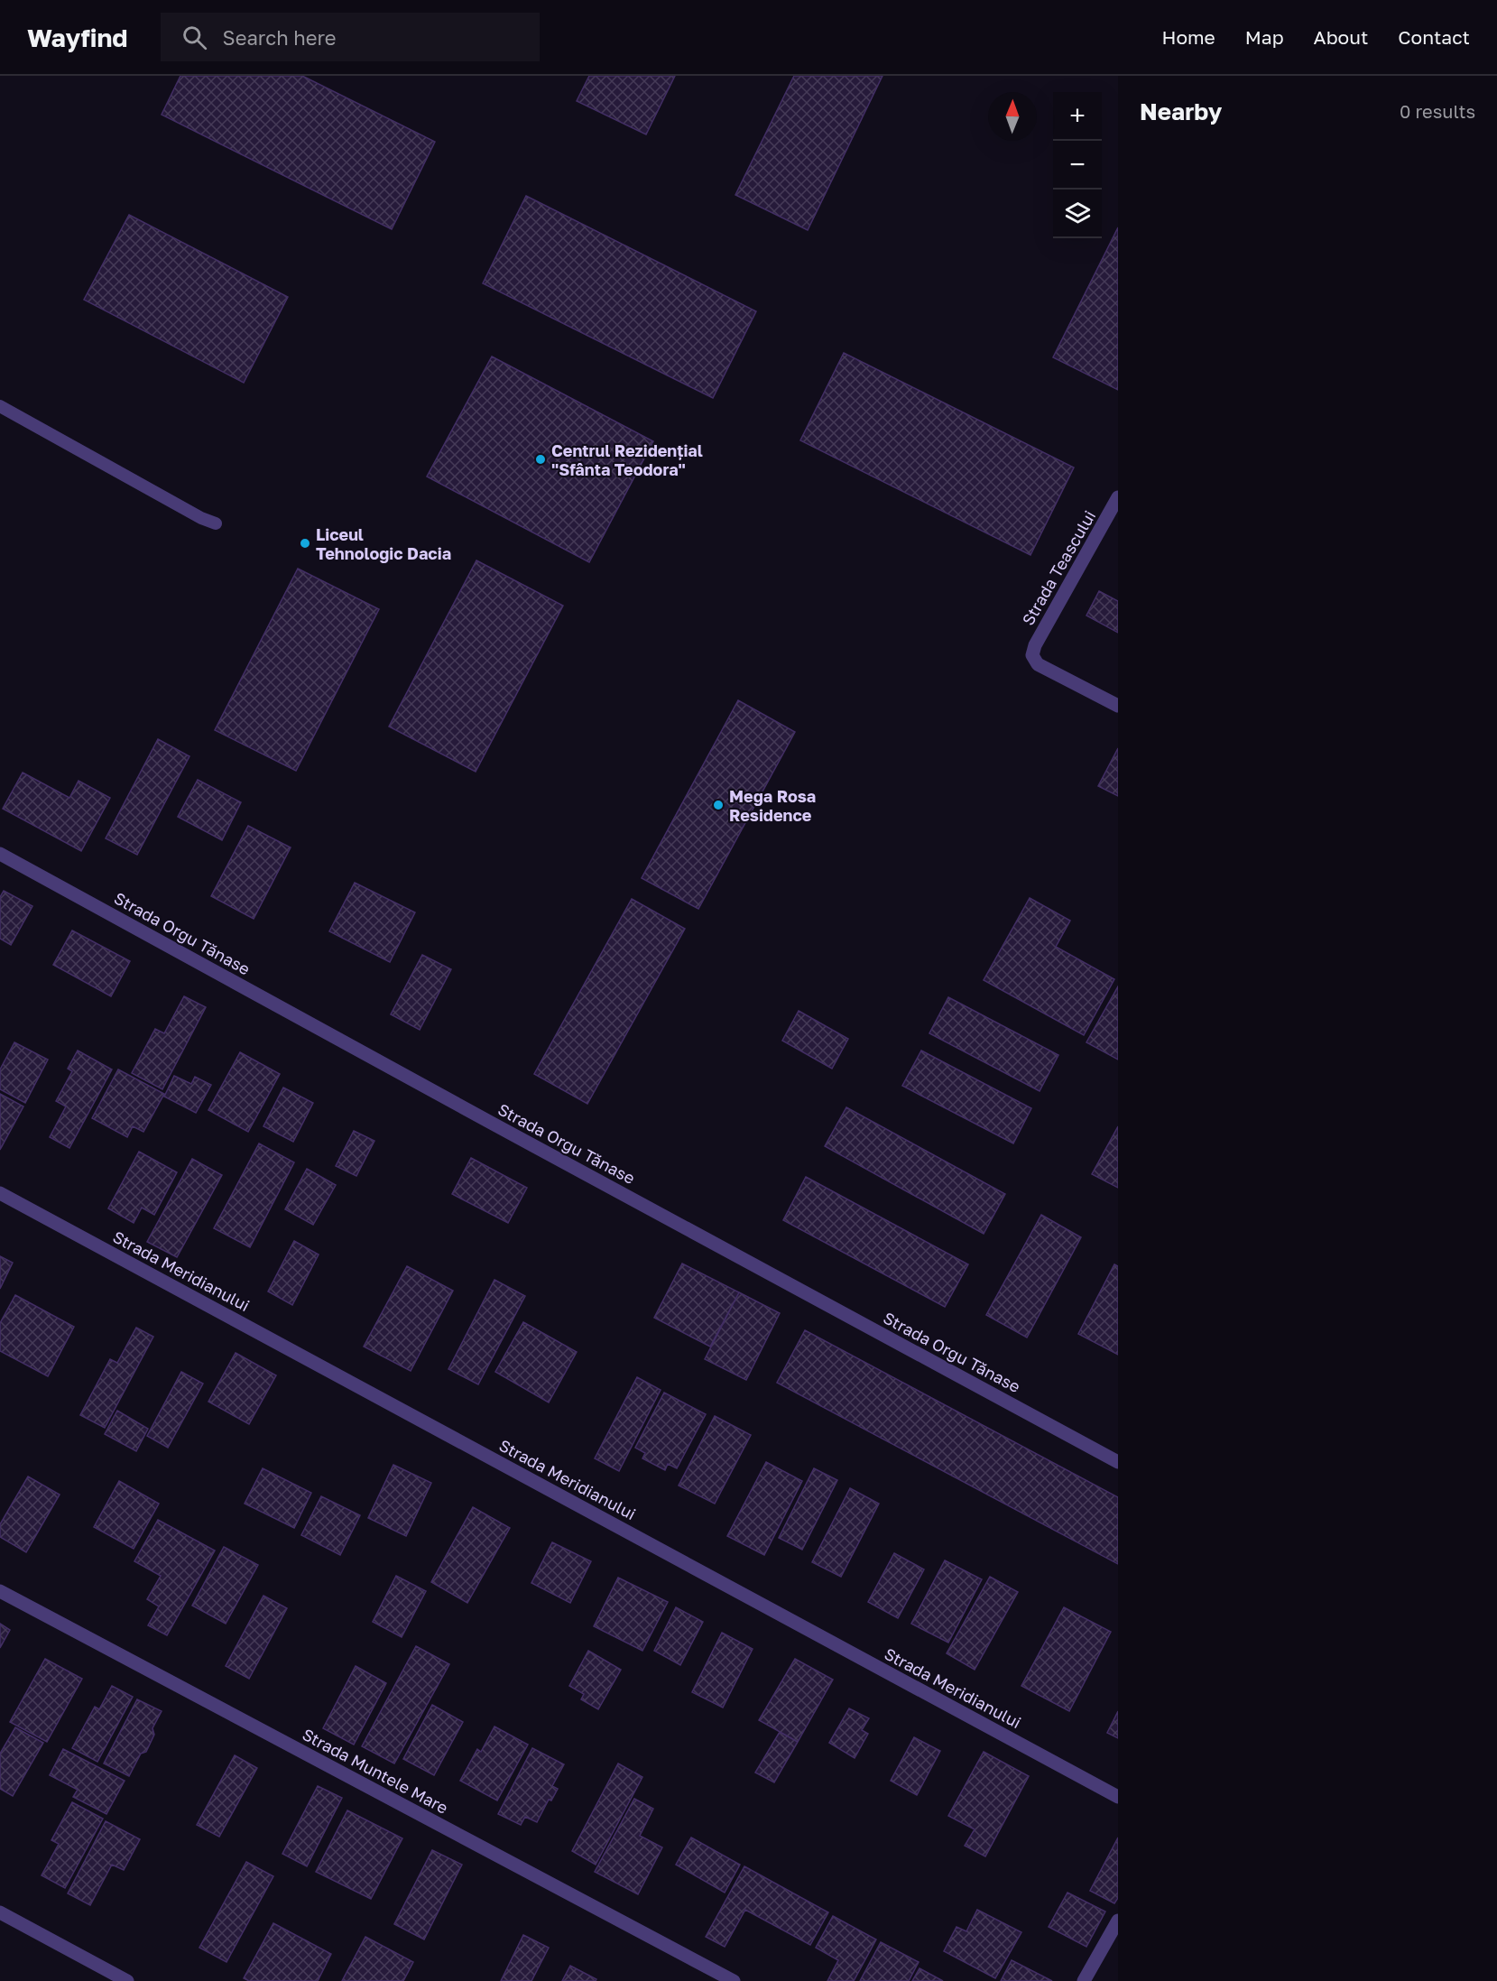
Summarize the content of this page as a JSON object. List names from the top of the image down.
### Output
{
  "streets": {
    "street": [
      "Strada Teascului",
      "Strada Orgu Tănase",
      "Strada Meridianului",
      "Strada Muntele Mare"
    ]
  },
  "places": ["Centrul Rezidențial \"Sfânta Teodora\"", "Liceul Tehnologic Dacia", "Mega Rosa Residence"],
  "north": "top",
  "page": {
    "header": "Wayfind",
    "search": "Search here",
    "nav": [
      "Home",
      "Map",
      "About",
      "Contact"
    ],
    "heading": ["Nearby", "0 results"],
    "map_buttons": ["+", "−"]
  }
}
